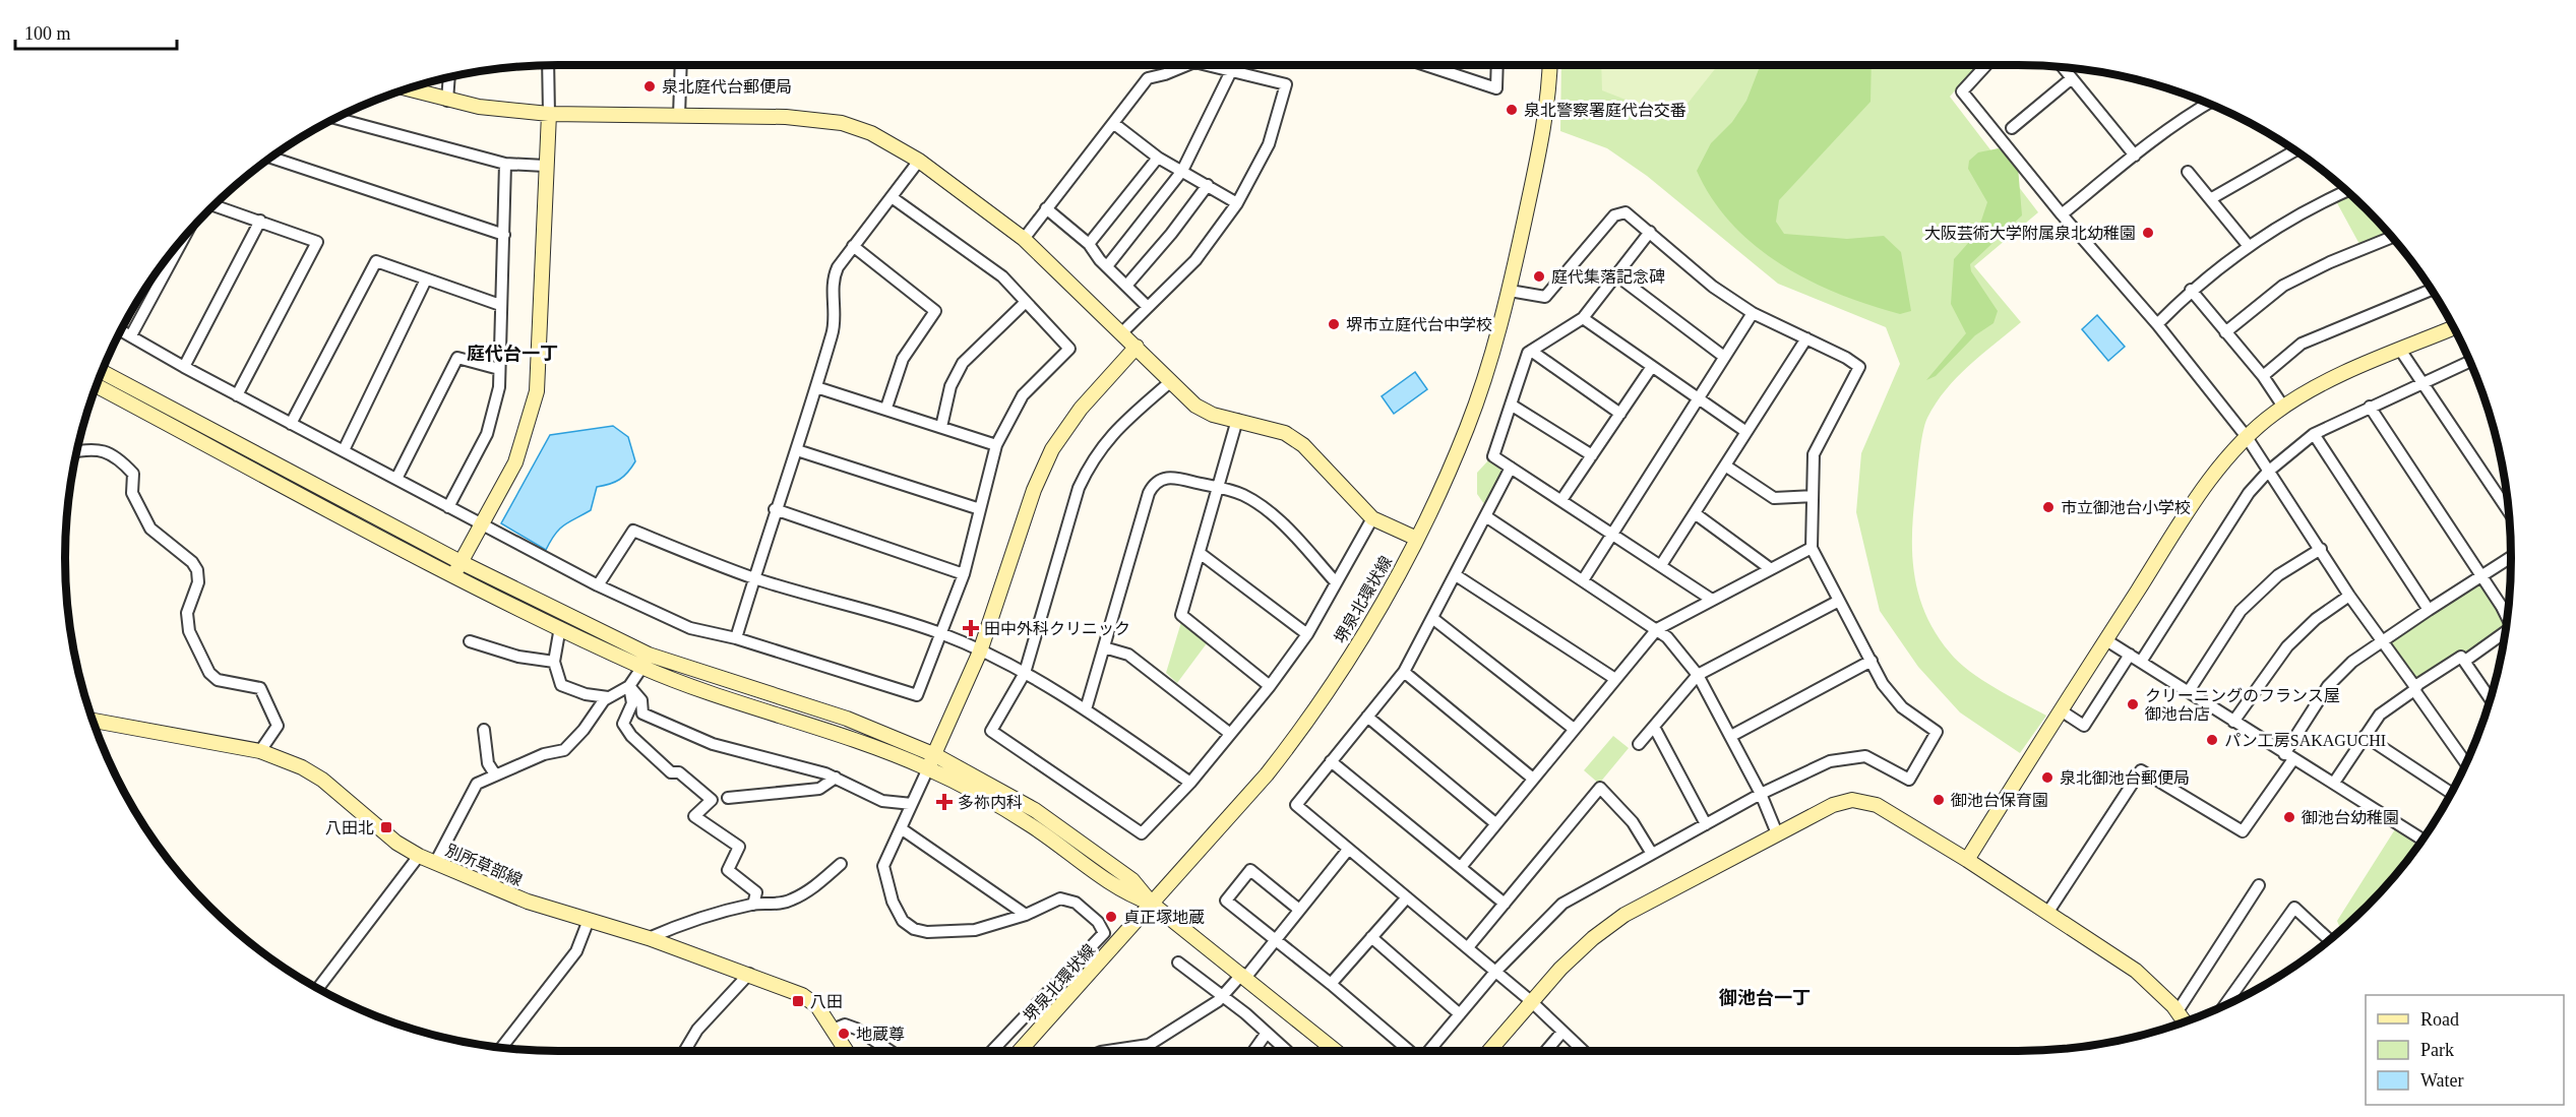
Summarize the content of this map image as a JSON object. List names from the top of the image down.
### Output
{
  "streets": {
    "street": ["堺泉北環状線", "別所草部線"]
  },
  "districts": ["庭代台一丁", "御池台一丁"],
  "places": {
    "other": [
      "泉北庭代台郵便局",
      "泉北警察署庭代台交番",
      "大阪芸術大学附属泉北幼稚園",
      "庭代集落記念碑",
      "堺市立庭代台中学校",
      "市立御池台小学校",
      "クリーニングのフランス屋 御池台店",
      "パン工房SAKAGUCHI",
      "泉北御池台郵便局",
      "御池台保育園",
      "御池台幼稚園",
      "貞正塚地蔵",
      "地蔵尊"
    ],
    "health": ["田中外科クリニック", "多祢内科"],
    "transit": ["八田北", "八田"]
  },
  "legend": ["Road", "Park", "Water"],
  "scale_bar": "100 m"
}
